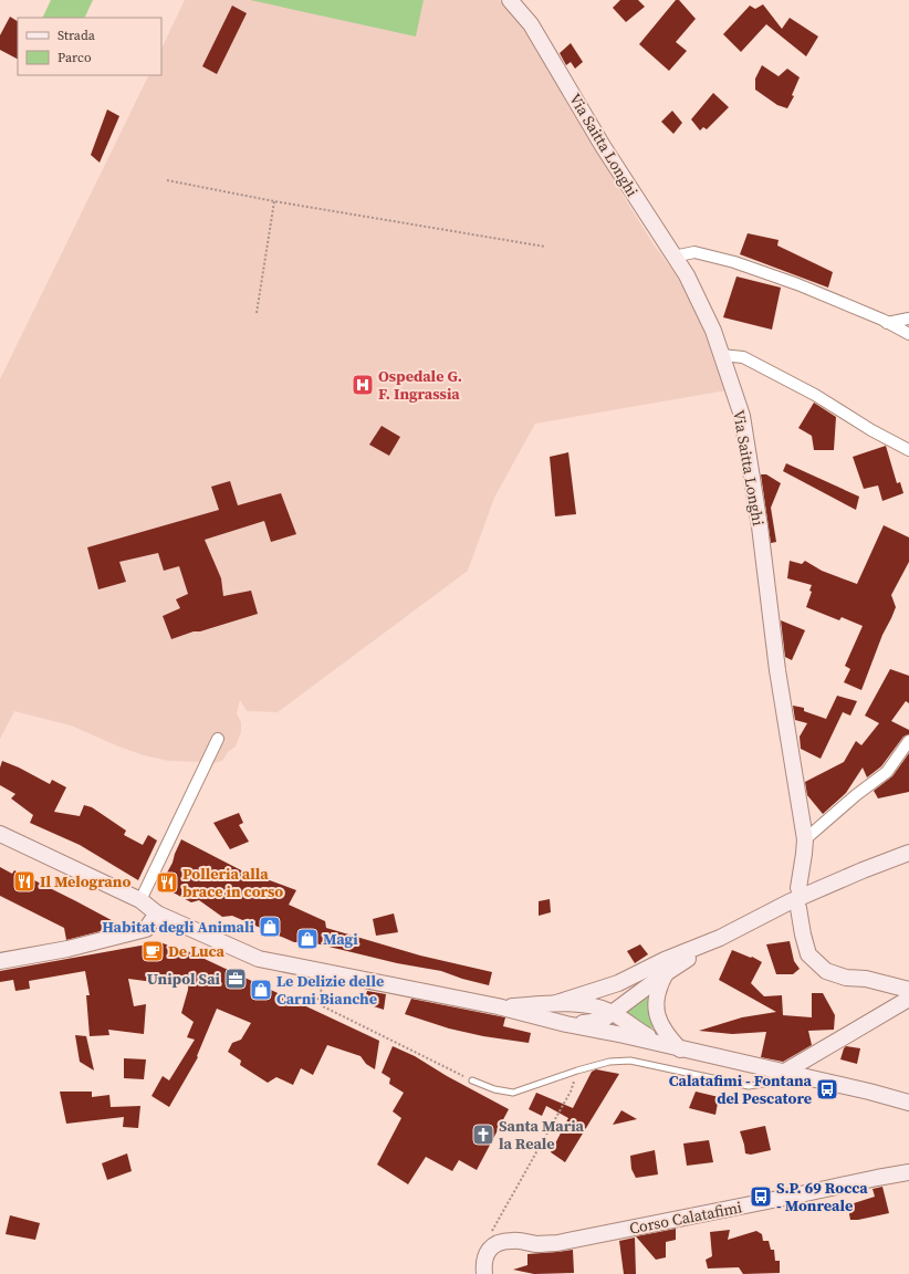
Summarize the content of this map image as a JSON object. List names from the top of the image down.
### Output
{
  "streets": {
    "street": ["Via Saitta Longhi", "Corso Calatafimi"]
  },
  "places": {
    "hospital": ["Ospedale G. F. Ingrassia"],
    "restaurant": ["Il Melograno", "Polleria alla brace in corso"],
    "shop": ["Habitat degli Animali", "Magi", "Le Delizie delle Carni Bianche"],
    "cafe": ["De Luca"],
    "office": ["Unipol Sai"],
    "bus stop": ["Calatafimi - Fontana del Pescatore", "S.P. 69 Rocca - Monreale"],
    "church": ["Santa Maria la Reale"]
  },
  "legend": ["Strada", "Parco"]
}
